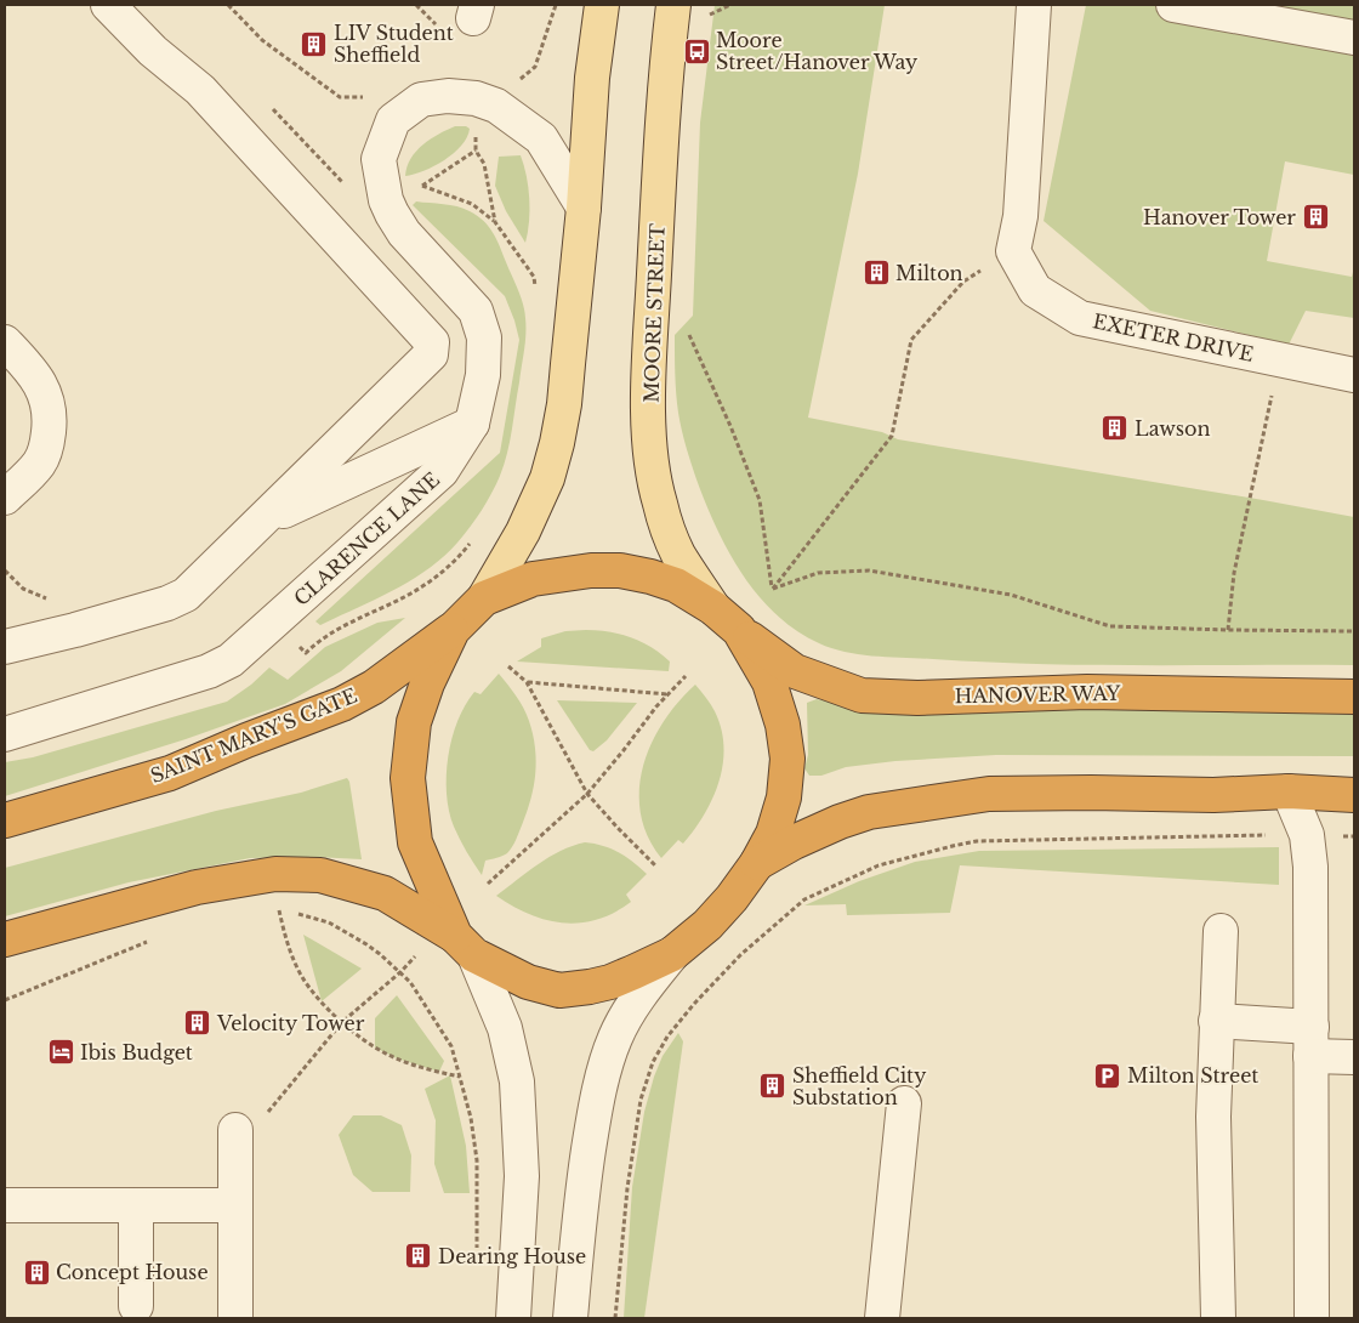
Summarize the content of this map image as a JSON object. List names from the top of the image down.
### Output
{
  "streets": {
    "highway": ["MOORE STREET", "HANOVER WAY", "SAINT MARY'S GATE"],
    "street": ["EXETER DRIVE", "CLARENCE LANE"]
  },
  "crossings": [
    ["MOORE STREET", "CLARENCE LANE"],
    ["MOORE STREET", "HANOVER WAY"],
    ["MOORE STREET", "SAINT MARY'S GATE"]
  ],
  "places": {
    "building": [
      "LIV Student Sheffield",
      "Hanover Tower",
      "Milton",
      "Lawson",
      "Velocity Tower",
      "Sheffield City Substation",
      "Dearing House",
      "Concept House"
    ],
    "bus stop": ["Moore Street/Hanover Way"],
    "hotel": ["Ibis Budget"],
    "parking": ["Milton Street"]
  }
}
